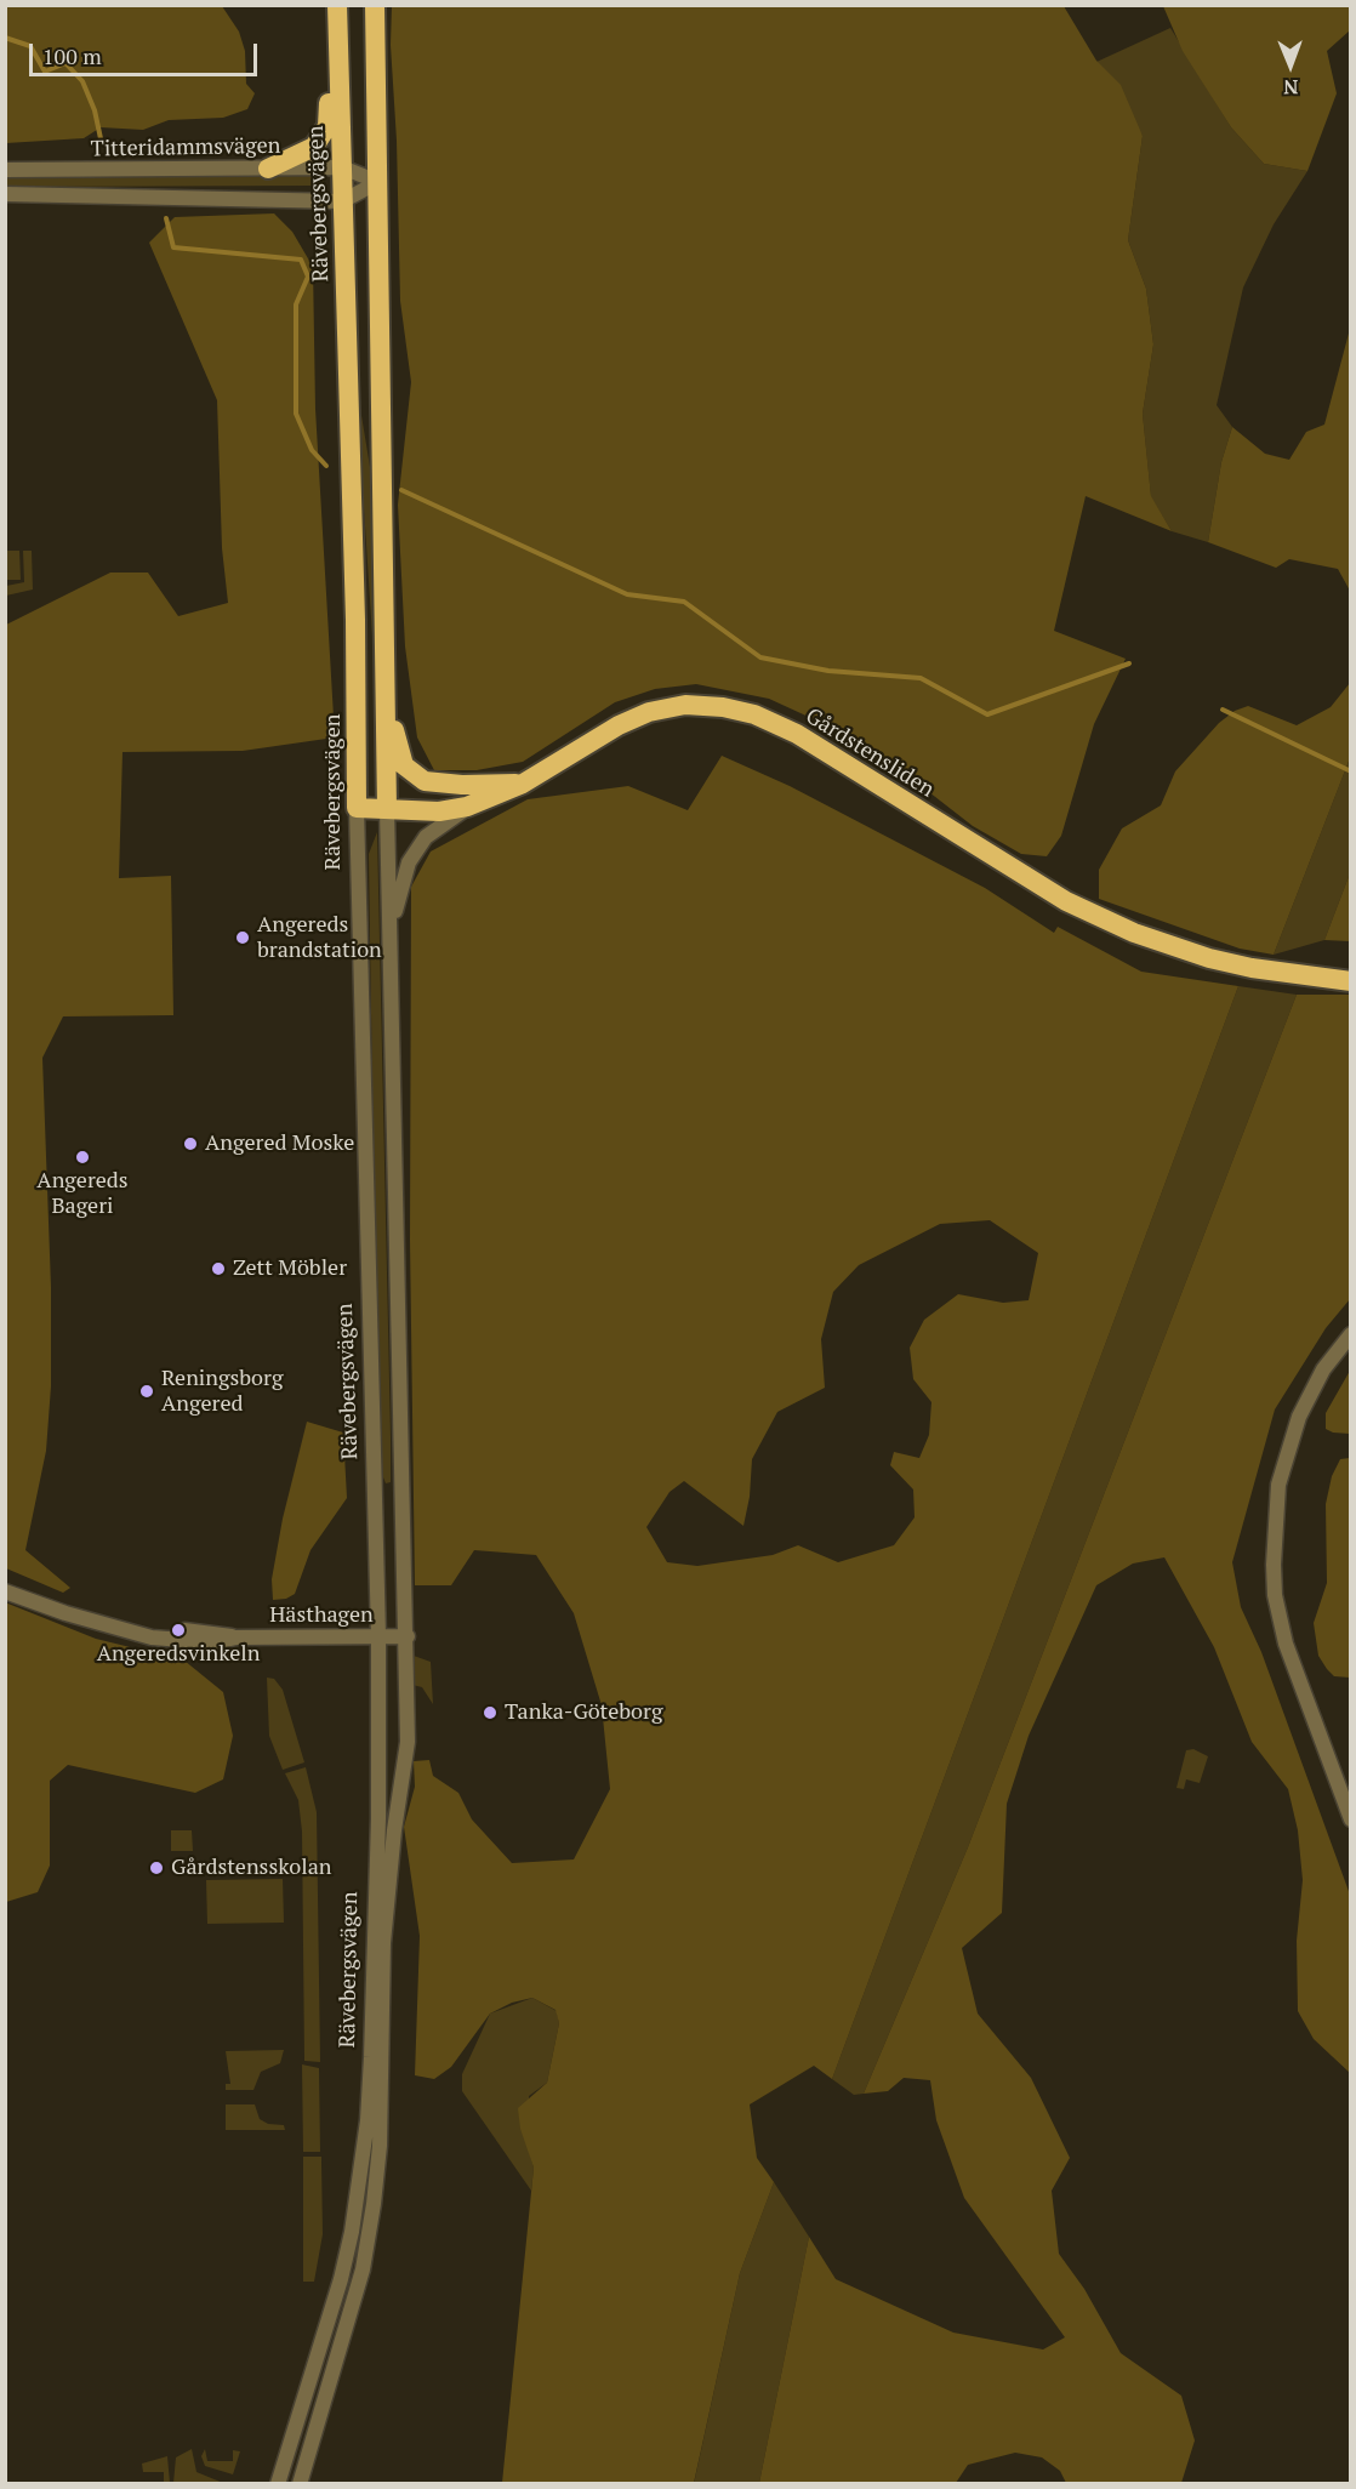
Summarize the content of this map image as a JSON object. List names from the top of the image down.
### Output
{
  "streets": {
    "highway": ["Rävebergsvägen", "Gårdstensliden"],
    "street": ["Titteridammsvägen", "Hästhagen"]
  },
  "crossings": [
    ["Titteridammsvägen", "Rävebergsvägen"],
    ["Rävebergsvägen", "Gårdstensliden"],
    ["Rävebergsvägen", "Hästhagen"]
  ],
  "places": [
    "Angereds brandstation",
    "Angered Moske",
    "Angereds Bageri",
    "Zett Möbler",
    "Reningsborg Angered",
    "Angeredsvinkeln",
    "Tanka-Göteborg",
    "Gårdstensskolan"
  ],
  "scale_bar": "100 m",
  "north": "bottom"
}
